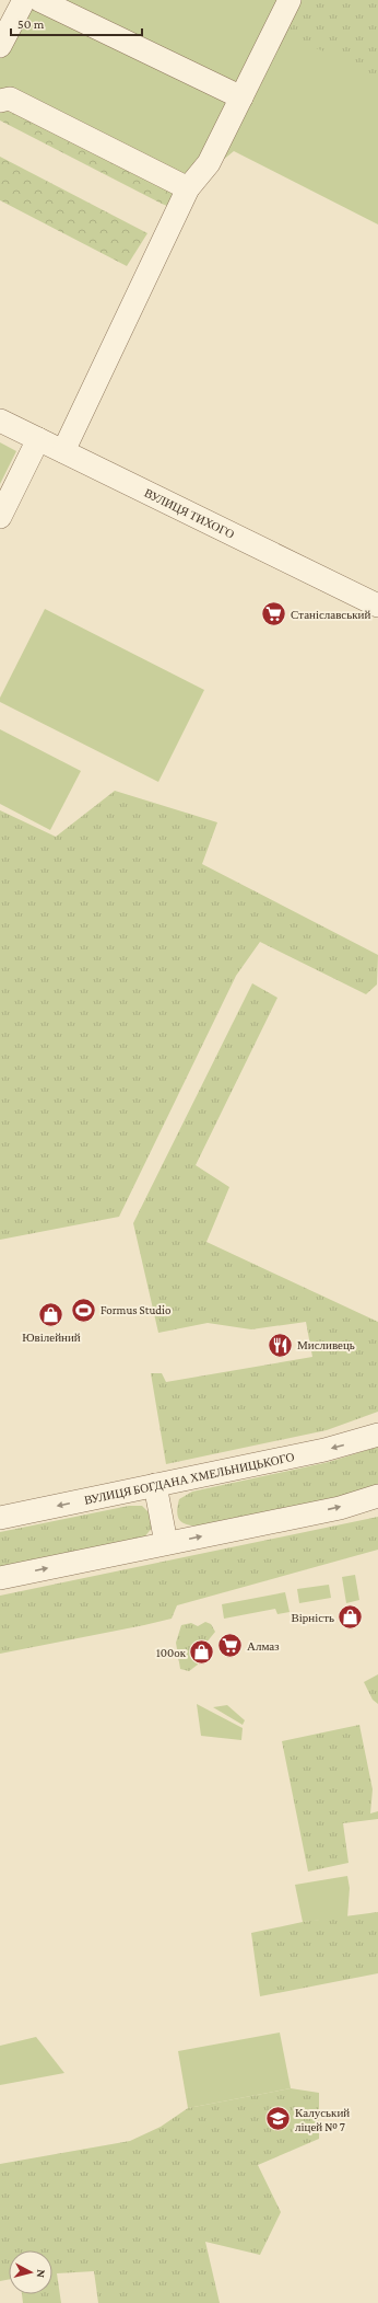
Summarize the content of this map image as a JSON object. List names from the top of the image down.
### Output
{
  "streets": {
    "street": ["ВУЛИЦЯ ТИХОГО", "ВУЛИЦЯ БОГДАНА ХМЕЛЬНИЦЬКОГО"]
  },
  "places": {
    "supermarket": ["Станіславський", "Алмаз"],
    "sports": ["Formus Studio"],
    "shop": ["Ювілейний", "Вірність", "100ок"],
    "restaurant": ["Мисливець"],
    "school or university": ["Калуський ліцей № 7"]
  },
  "scale_bar": "50 m",
  "north": "right"
}
